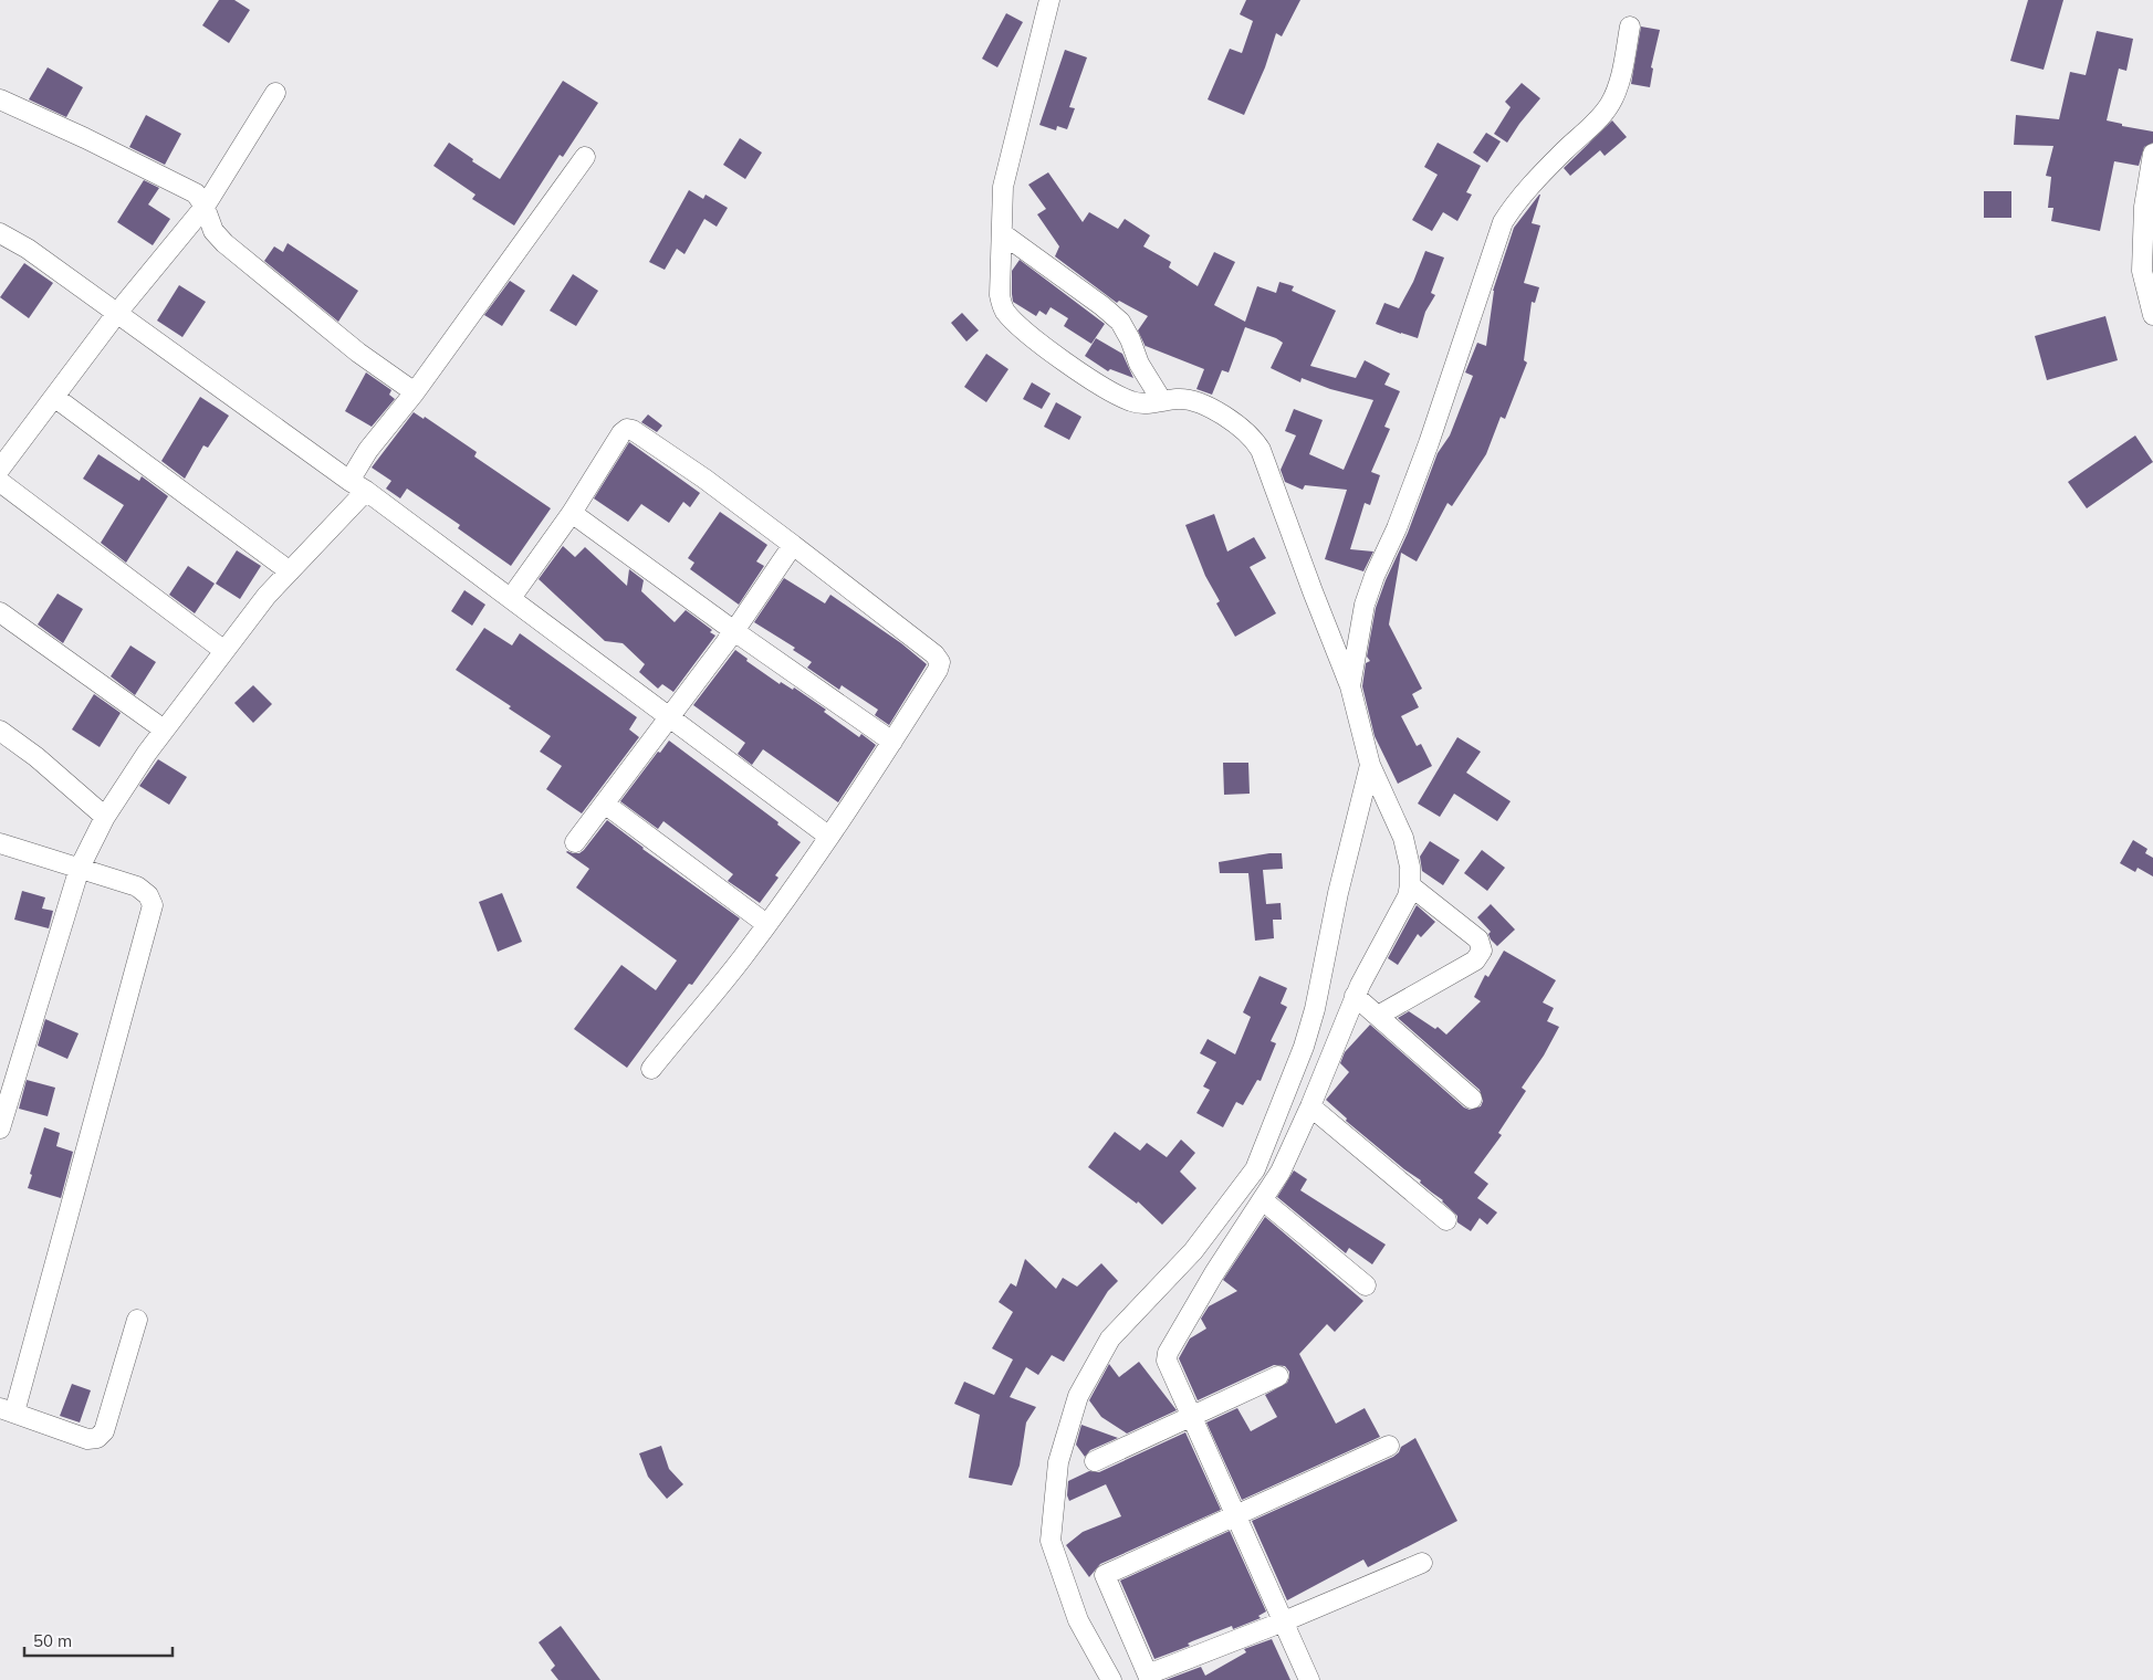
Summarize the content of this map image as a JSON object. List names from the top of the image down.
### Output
{
  "scale_bar": "50 m"
}
